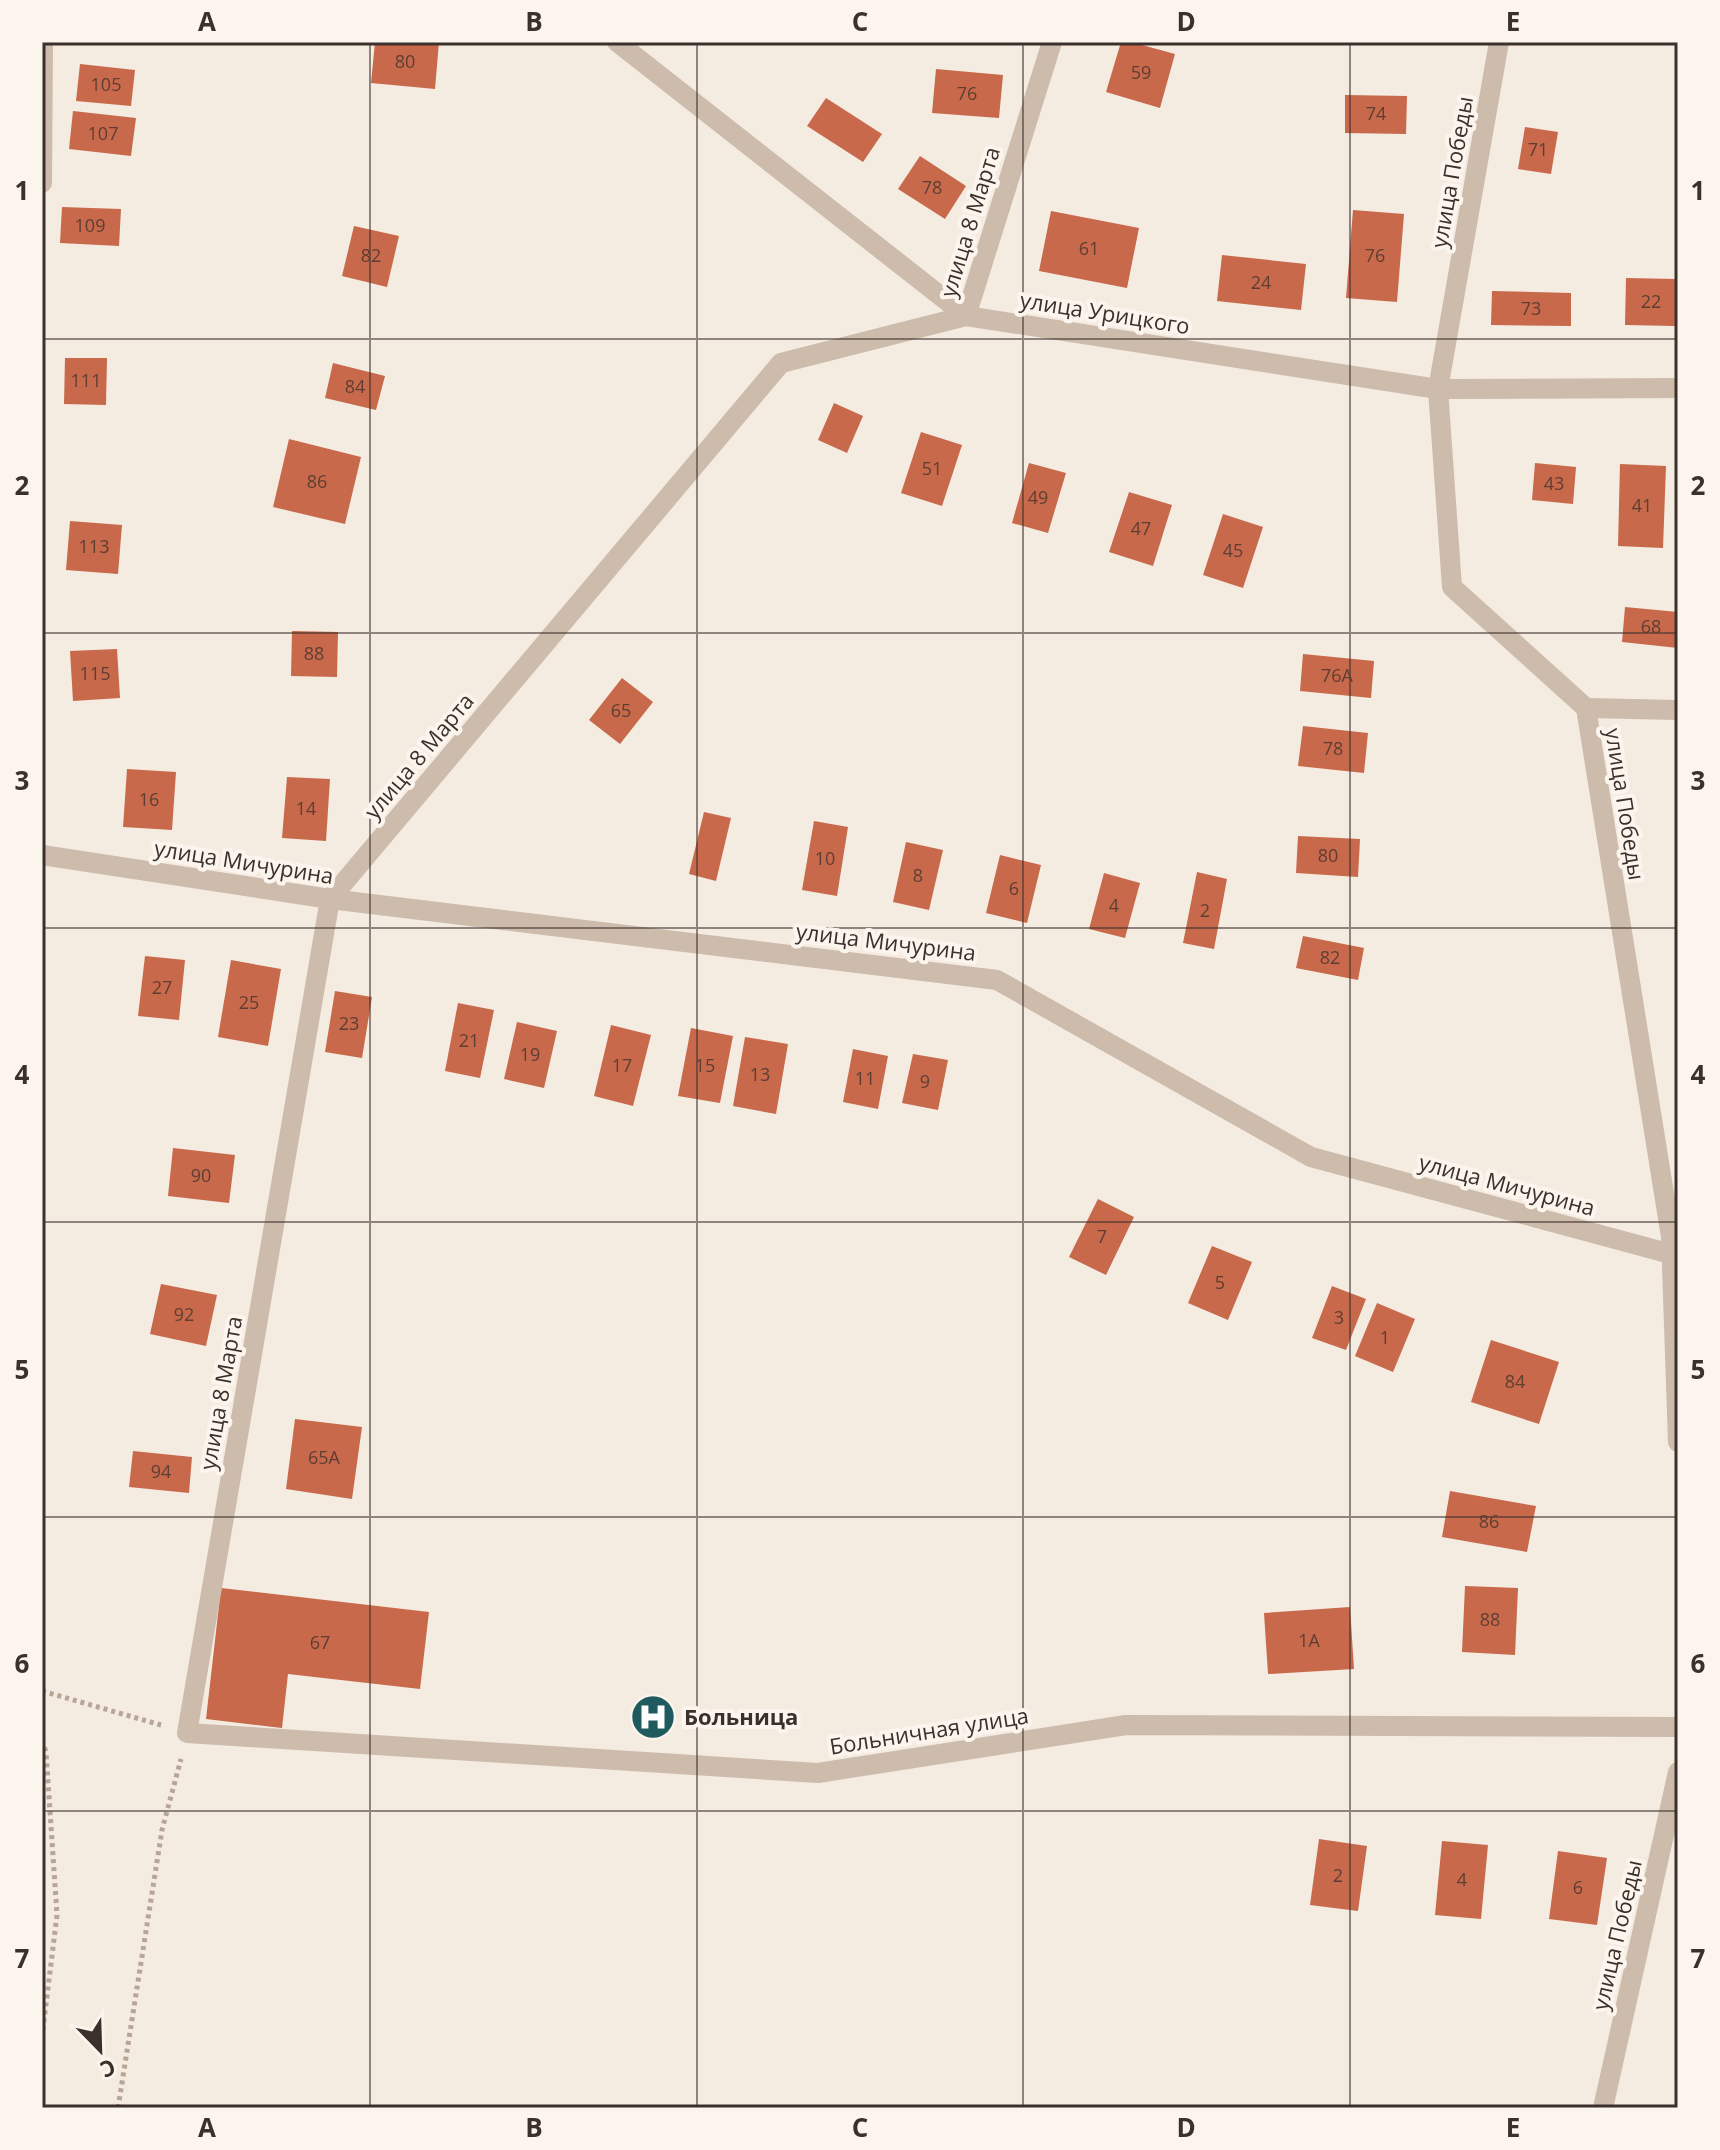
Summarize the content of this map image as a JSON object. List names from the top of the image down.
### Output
{
  "streets": {
    "street": [
      "улица Победы",
      "улица 8 Марта",
      "улица Урицкого",
      "улица Мичурина",
      "Больничная улица"
    ]
  },
  "crossings": [
    ["улица Победы", "улица Урицкого"],
    ["улица Победы", "улица Мичурина"],
    ["улица 8 Марта", "улица Урицкого"],
    ["улица 8 Марта", "улица Мичурина"],
    ["улица 8 Марта", "Больничная улица"]
  ],
  "places": {
    "hospital": ["Больница"]
  },
  "house_numbers": [
    "80",
    "59",
    "105",
    "76",
    "74",
    "107",
    "71",
    "78",
    "109",
    "61",
    "82",
    "76",
    "24",
    "22",
    "73",
    "111",
    "84",
    "51",
    "86",
    "43",
    "49",
    "41",
    "47",
    "113",
    "45",
    "68",
    "88",
    "115",
    "76А",
    "65",
    "78",
    "16",
    "14",
    "80",
    "10",
    "8",
    "6",
    "4",
    "2",
    "82",
    "27",
    "25",
    "23",
    "21",
    "19",
    "17",
    "15",
    "13",
    "11",
    "9",
    "90",
    "7",
    "5",
    "92",
    "3",
    "1",
    "84",
    "65А",
    "94",
    "86",
    "88",
    "1А",
    "67",
    "2",
    "4",
    "6"
  ],
  "north": "bottom right",
  "grid": {
    "columns": [
      "A",
      "B",
      "C",
      "D",
      "E"
    ],
    "rows": [
      "1",
      "2",
      "3",
      "4",
      "5",
      "6",
      "7"
    ]
  }
}
